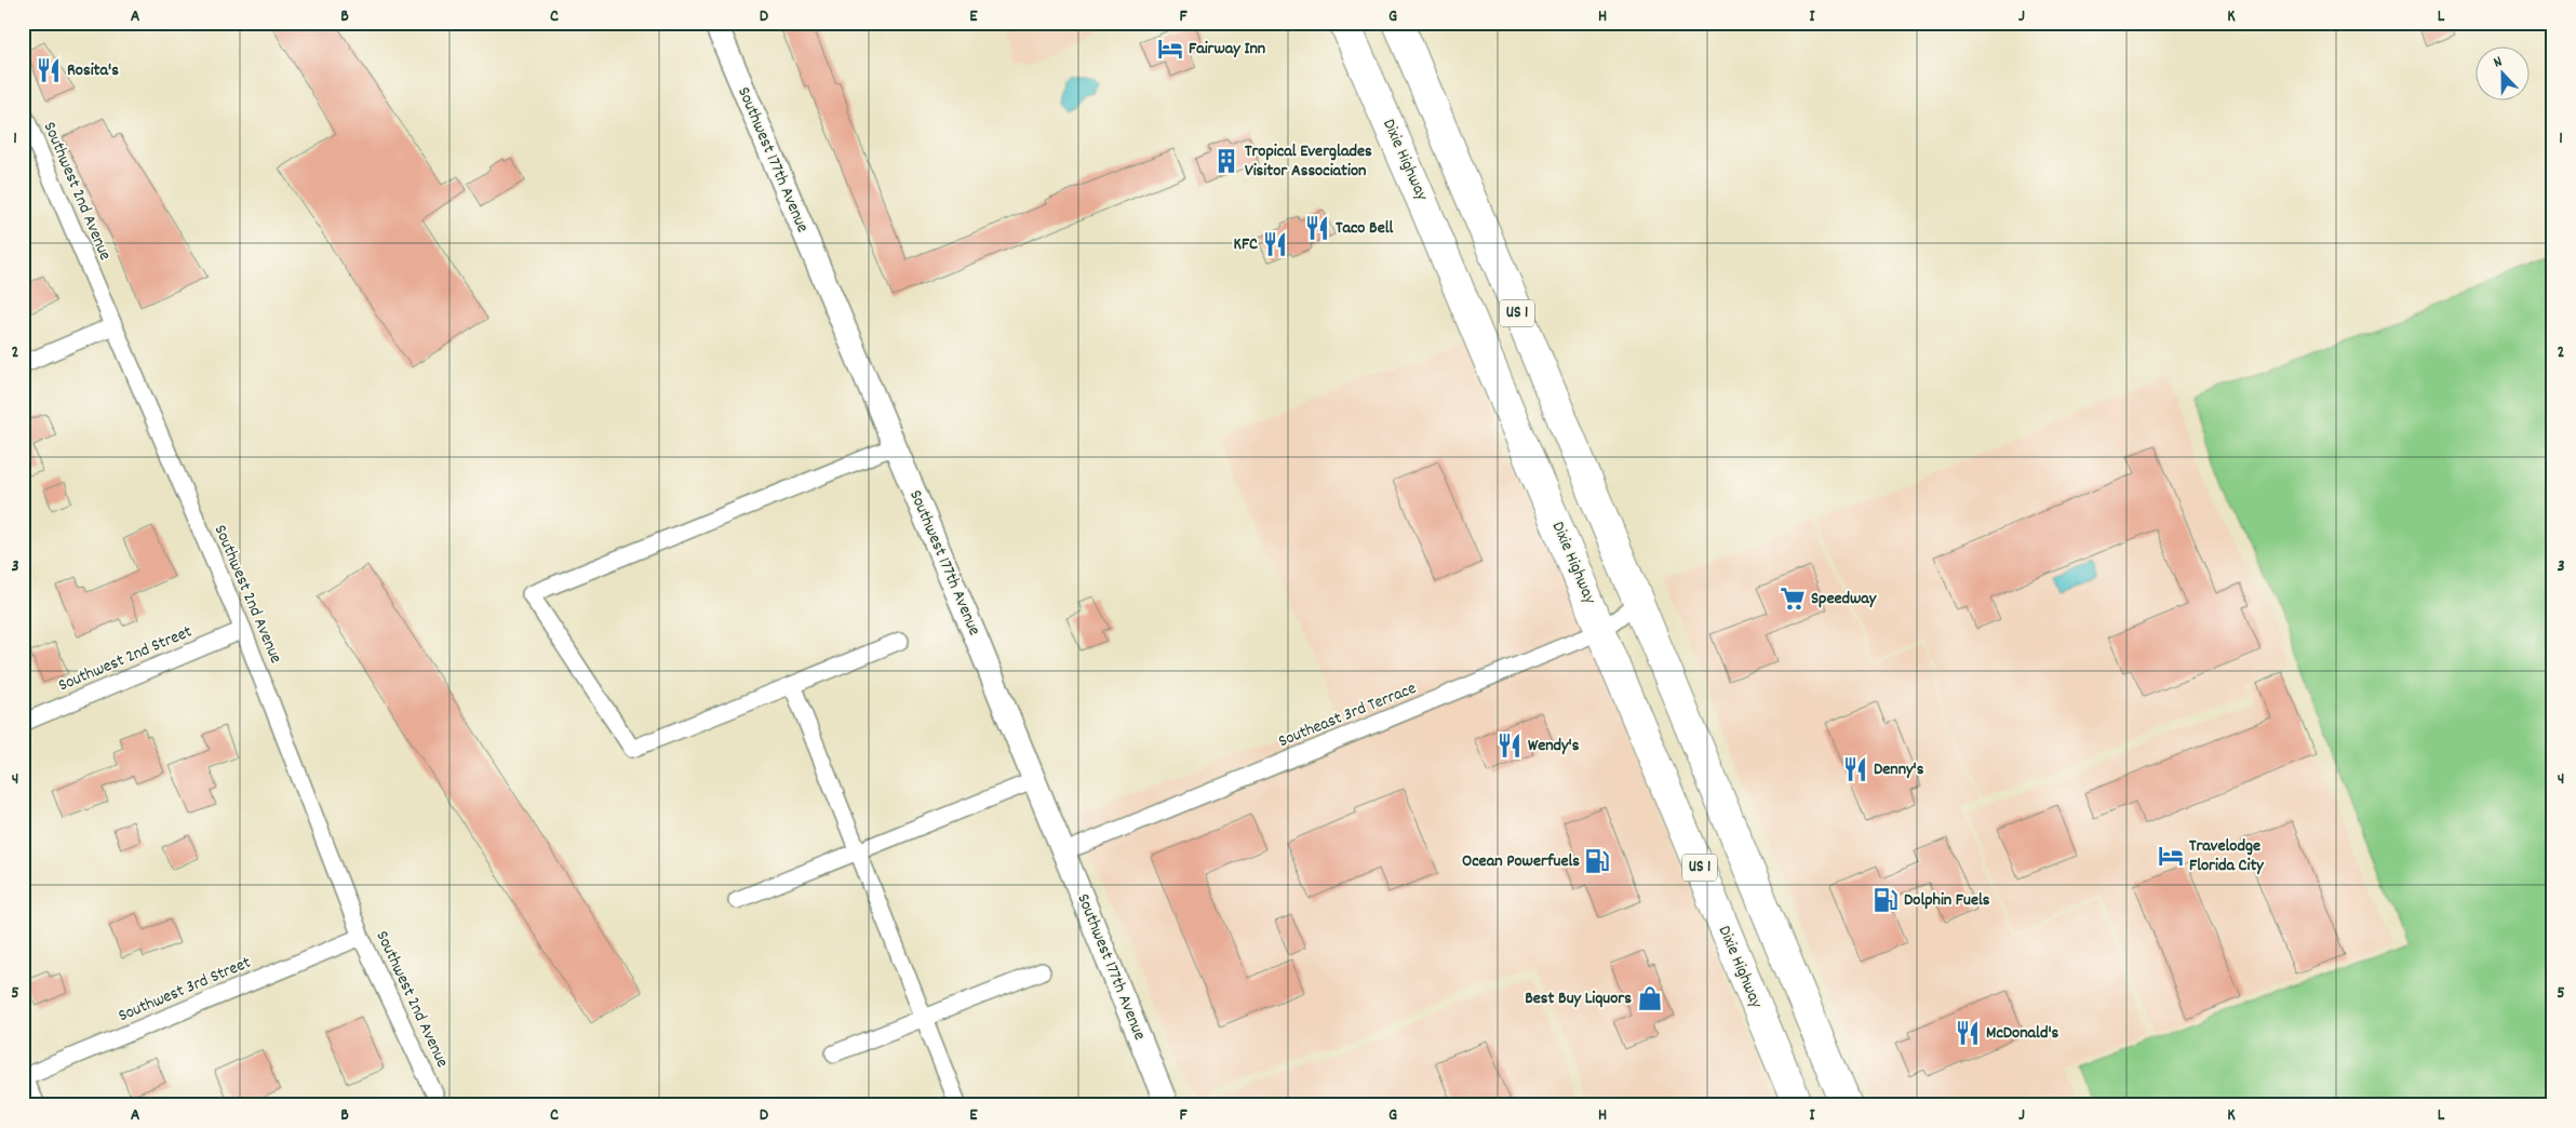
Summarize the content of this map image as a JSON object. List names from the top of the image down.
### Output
{
  "streets": {
    "highway": ["Dixie Highway", "US 1"],
    "main road": ["Southwest 177th Avenue"],
    "street": [
      "Southwest 2nd Avenue",
      "Southwest 2nd Street",
      "Southeast 3rd Terrace",
      "Southwest 3rd Street"
    ]
  },
  "crossings": [
    ["Southwest 177th Avenue", "Southeast 3rd Terrace"],
    ["Dixie Highway", "Southeast 3rd Terrace"],
    ["Southwest 2nd Avenue", "Southwest 2nd Street"],
    ["Southwest 2nd Avenue", "Southwest 3rd Street"],
    ["US 1", "Southeast 3rd Terrace"]
  ],
  "places": {
    "hotel": ["Fairway Inn", "Travelodge Florida City"],
    "restaurant": [
      "Rosita's",
      "Taco Bell",
      "KFC",
      "Wendy's",
      "Denny's",
      "McDonald's"
    ],
    "building": ["Tropical Everglades Visitor Association"],
    "supermarket": ["Speedway"],
    "fuel station": ["Ocean Powerfuels", "Dolphin Fuels"],
    "shop": ["Best Buy Liquors"]
  },
  "north": "top",
  "grid": {
    "columns": [
      "A",
      "B",
      "C",
      "D",
      "E",
      "F",
      "G",
      "H",
      "I",
      "J",
      "K",
      "L"
    ],
    "rows": [
      "1",
      "2",
      "3",
      "4",
      "5"
    ]
  }
}
